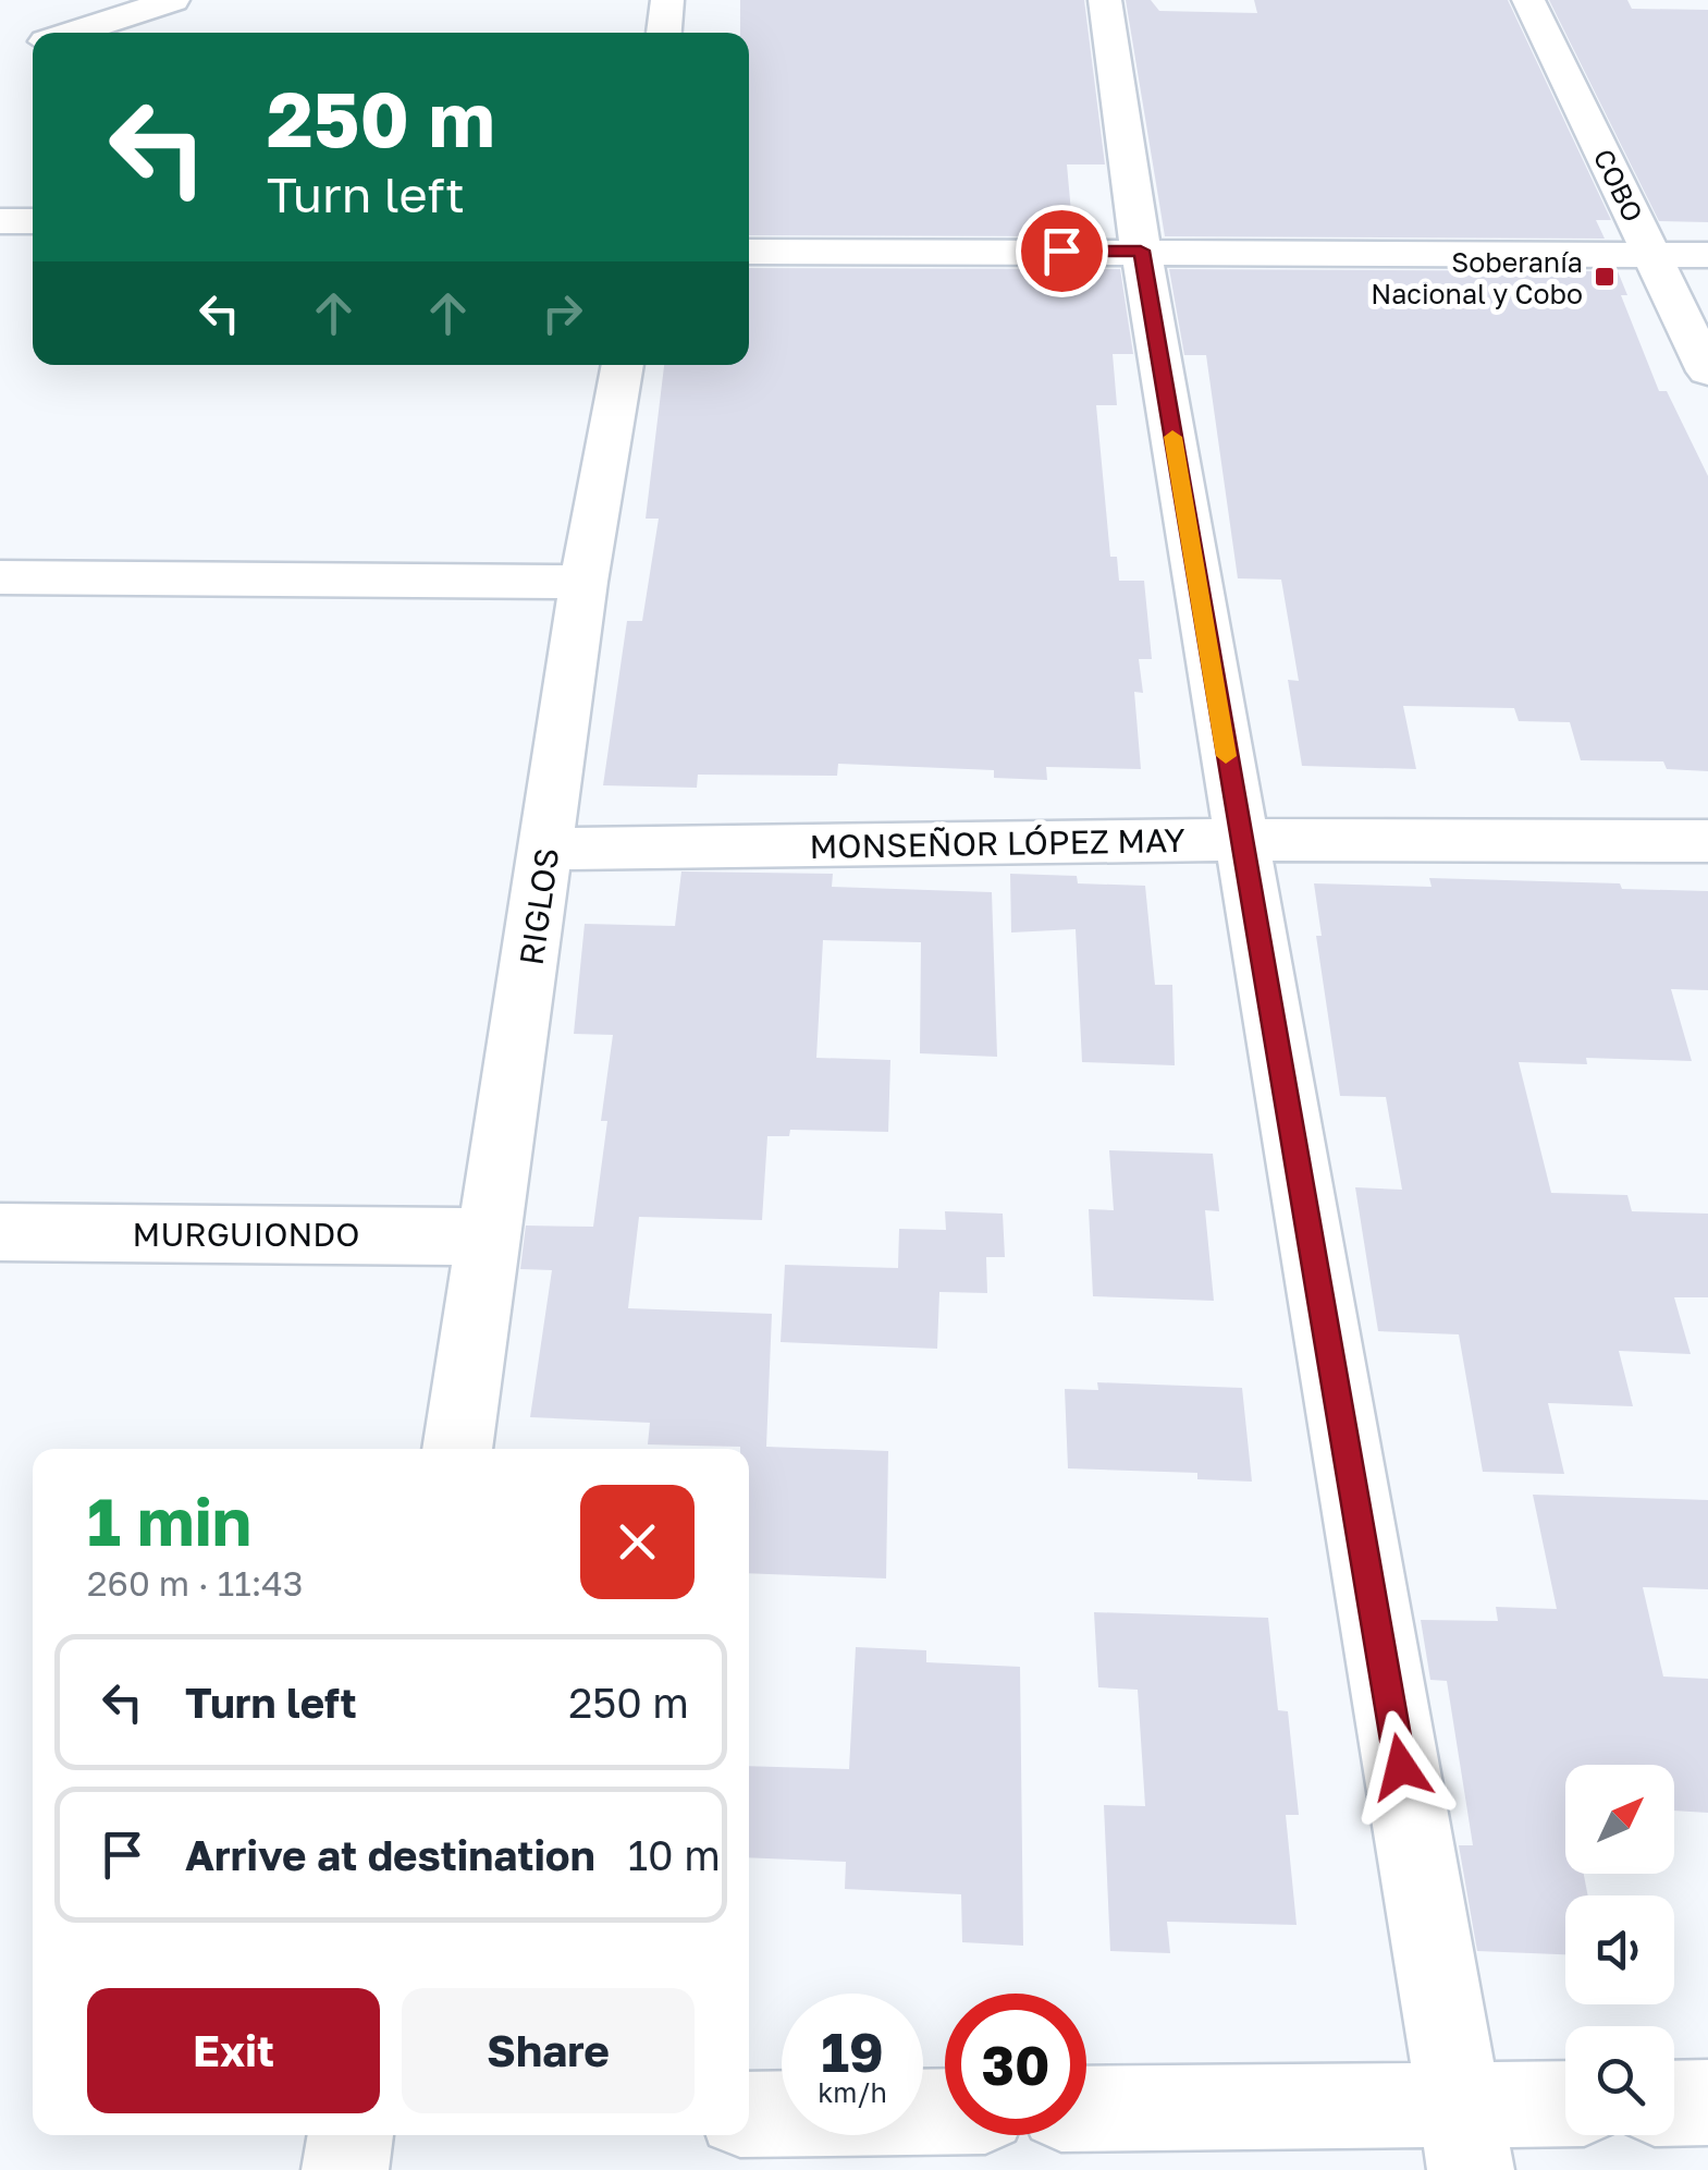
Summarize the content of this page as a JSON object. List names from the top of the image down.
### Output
{
  "streets": {
    "street": [
      "COBO",
      "MONSEÑOR LÓPEZ MAY",
      "RIGLOS",
      "MURGUIONDO"
    ]
  },
  "crossings": [
    ["MONSEÑOR LÓPEZ MAY", "RIGLOS"],
    ["RIGLOS", "MURGUIONDO"]
  ],
  "places": {
    "transit": ["Soberanía Nacional y Cobo"]
  },
  "north": "top right",
  "page": {
    "turn": ["250 m", "Turn left"],
    "heading": ["1 min", "260 m · 11:43"],
    "list": [
      {
        "name": "Turn left",
        "value": "250 m"
      },
      {
        "name": "Arrive at destination",
        "value": "10 m"
      }
    ],
    "buttons": ["Exit", "Share"],
    "speed": "19 km/h",
    "limit": "30"
  }
}
